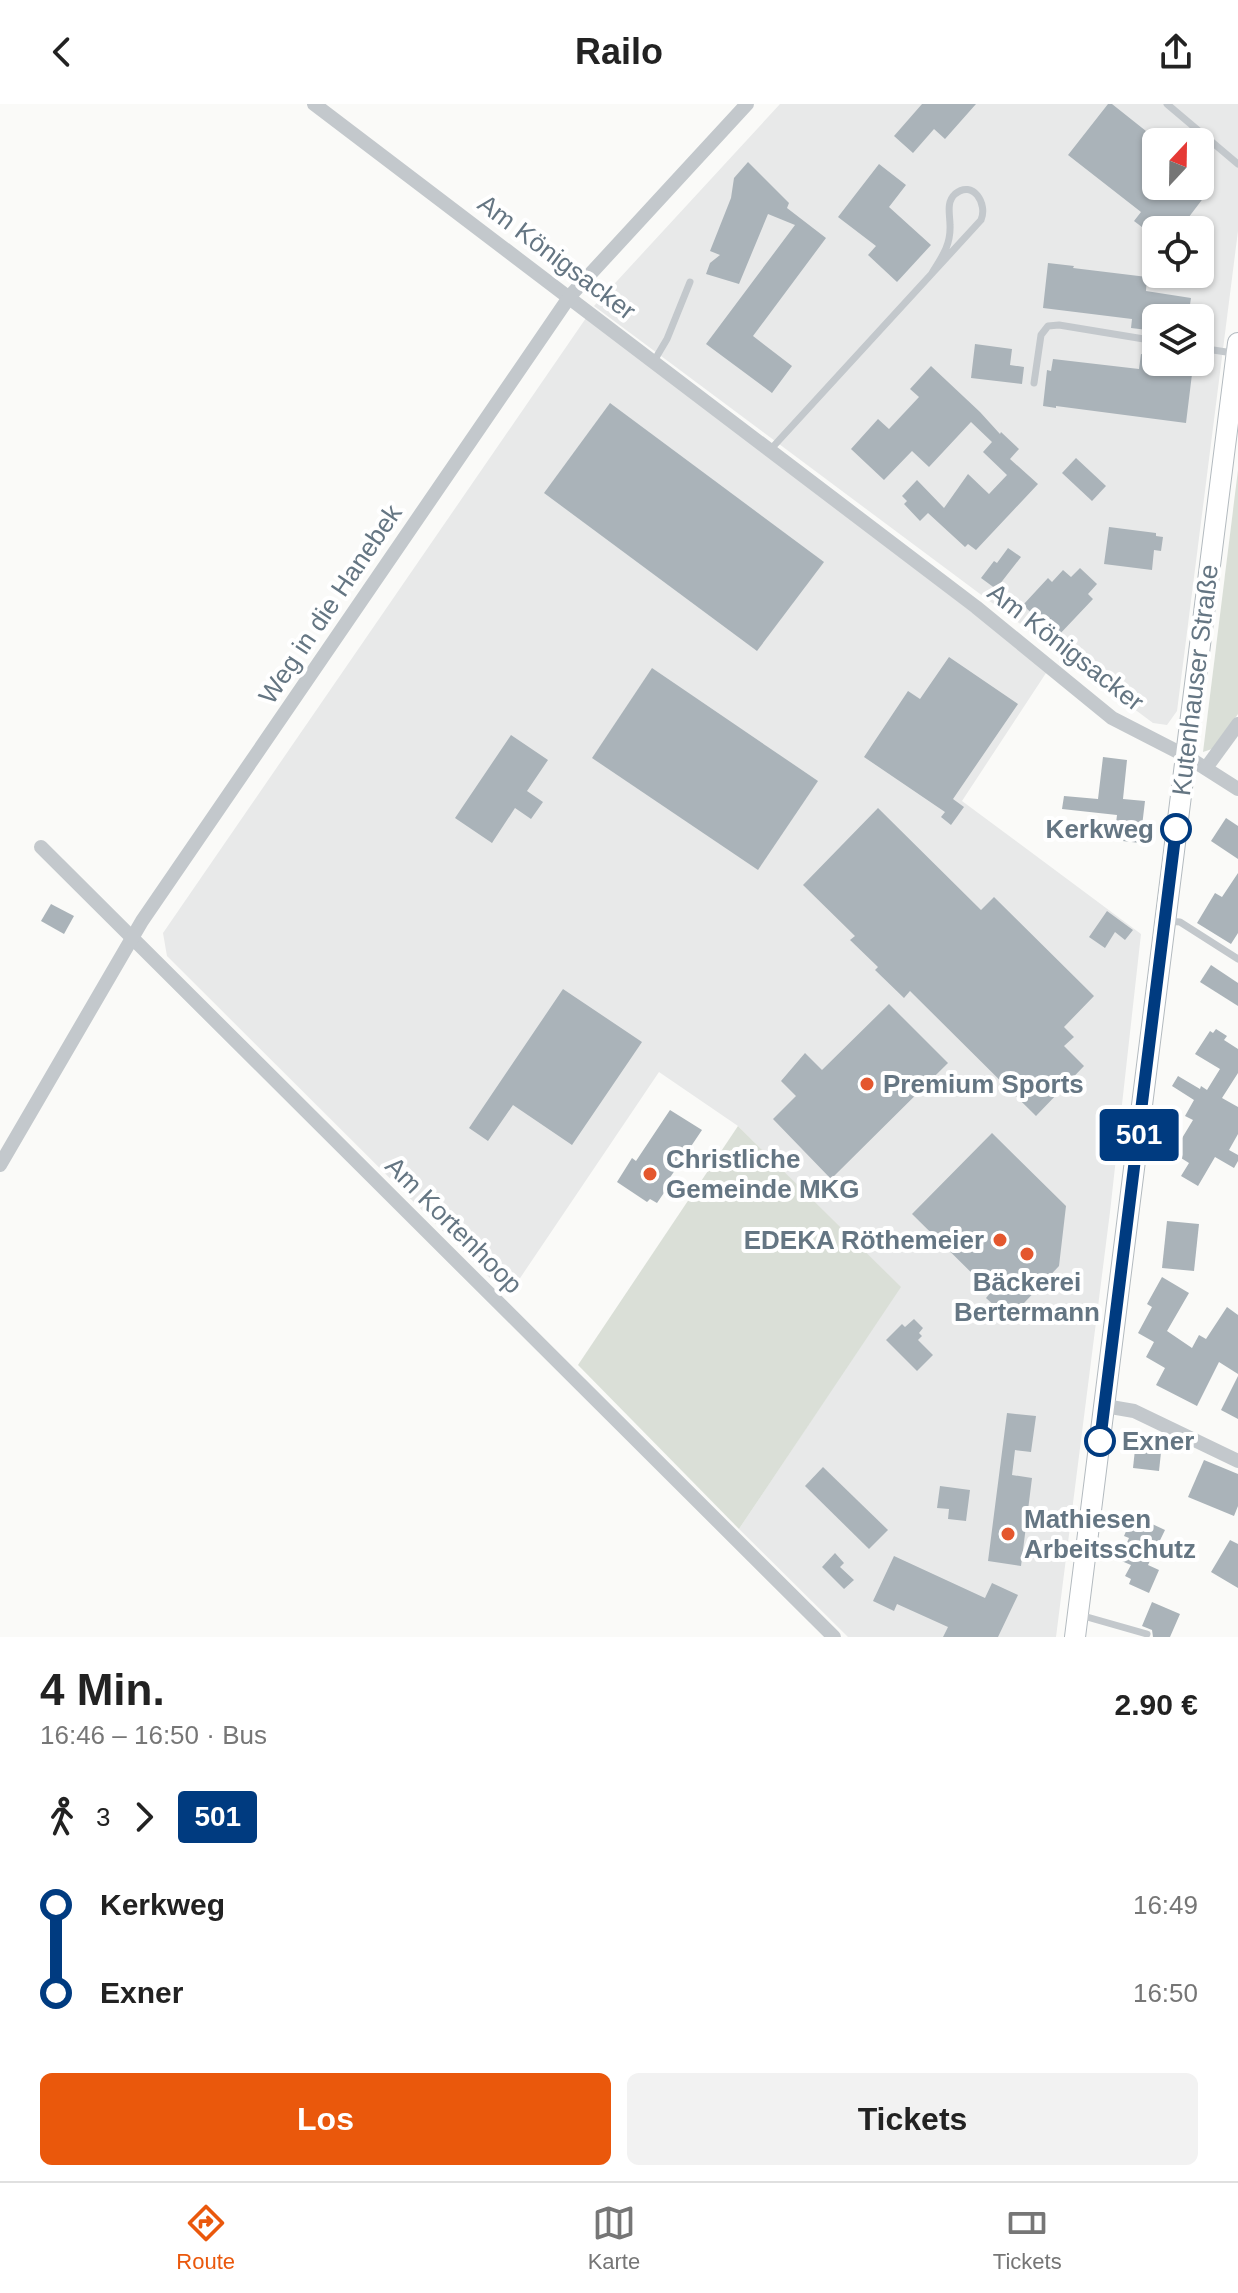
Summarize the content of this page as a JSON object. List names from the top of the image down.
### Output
{
  "streets": {
    "street": [
      "Am Königsacker",
      "Weg in die Hanebek",
      "Kutenhauser Straße",
      "Am Kortenhoop"
    ]
  },
  "crossings": [
    ["Am Königsacker", "Weg in die Hanebek"],
    ["Am Königsacker", "Kutenhauser Straße"],
    ["Weg in die Hanebek", "Am Kortenhoop"]
  ],
  "places": [
    "Kerkweg",
    "Premium Sports",
    "Christliche Gemeinde MKG",
    "EDEKA Röthemeier",
    "Bäckerei Bertermann",
    "Exner",
    "Mathiesen Arbeitsschutz"
  ],
  "lines": ["bus line 501"],
  "north": "top",
  "page": {
    "header": "Railo",
    "on_map": "501",
    "heading": ["4 Min.", "16:46 – 16:50 · Bus", "2.90 €"],
    "legs": ["3", "501"],
    "list": [
      {
        "name": "Kerkweg",
        "value": "16:49"
      },
      {
        "name": "Exner",
        "value": "16:50"
      }
    ],
    "buttons": ["Los", "Tickets"],
    "tabs": ["Route", "Karte", "Tickets"]
  }
}
